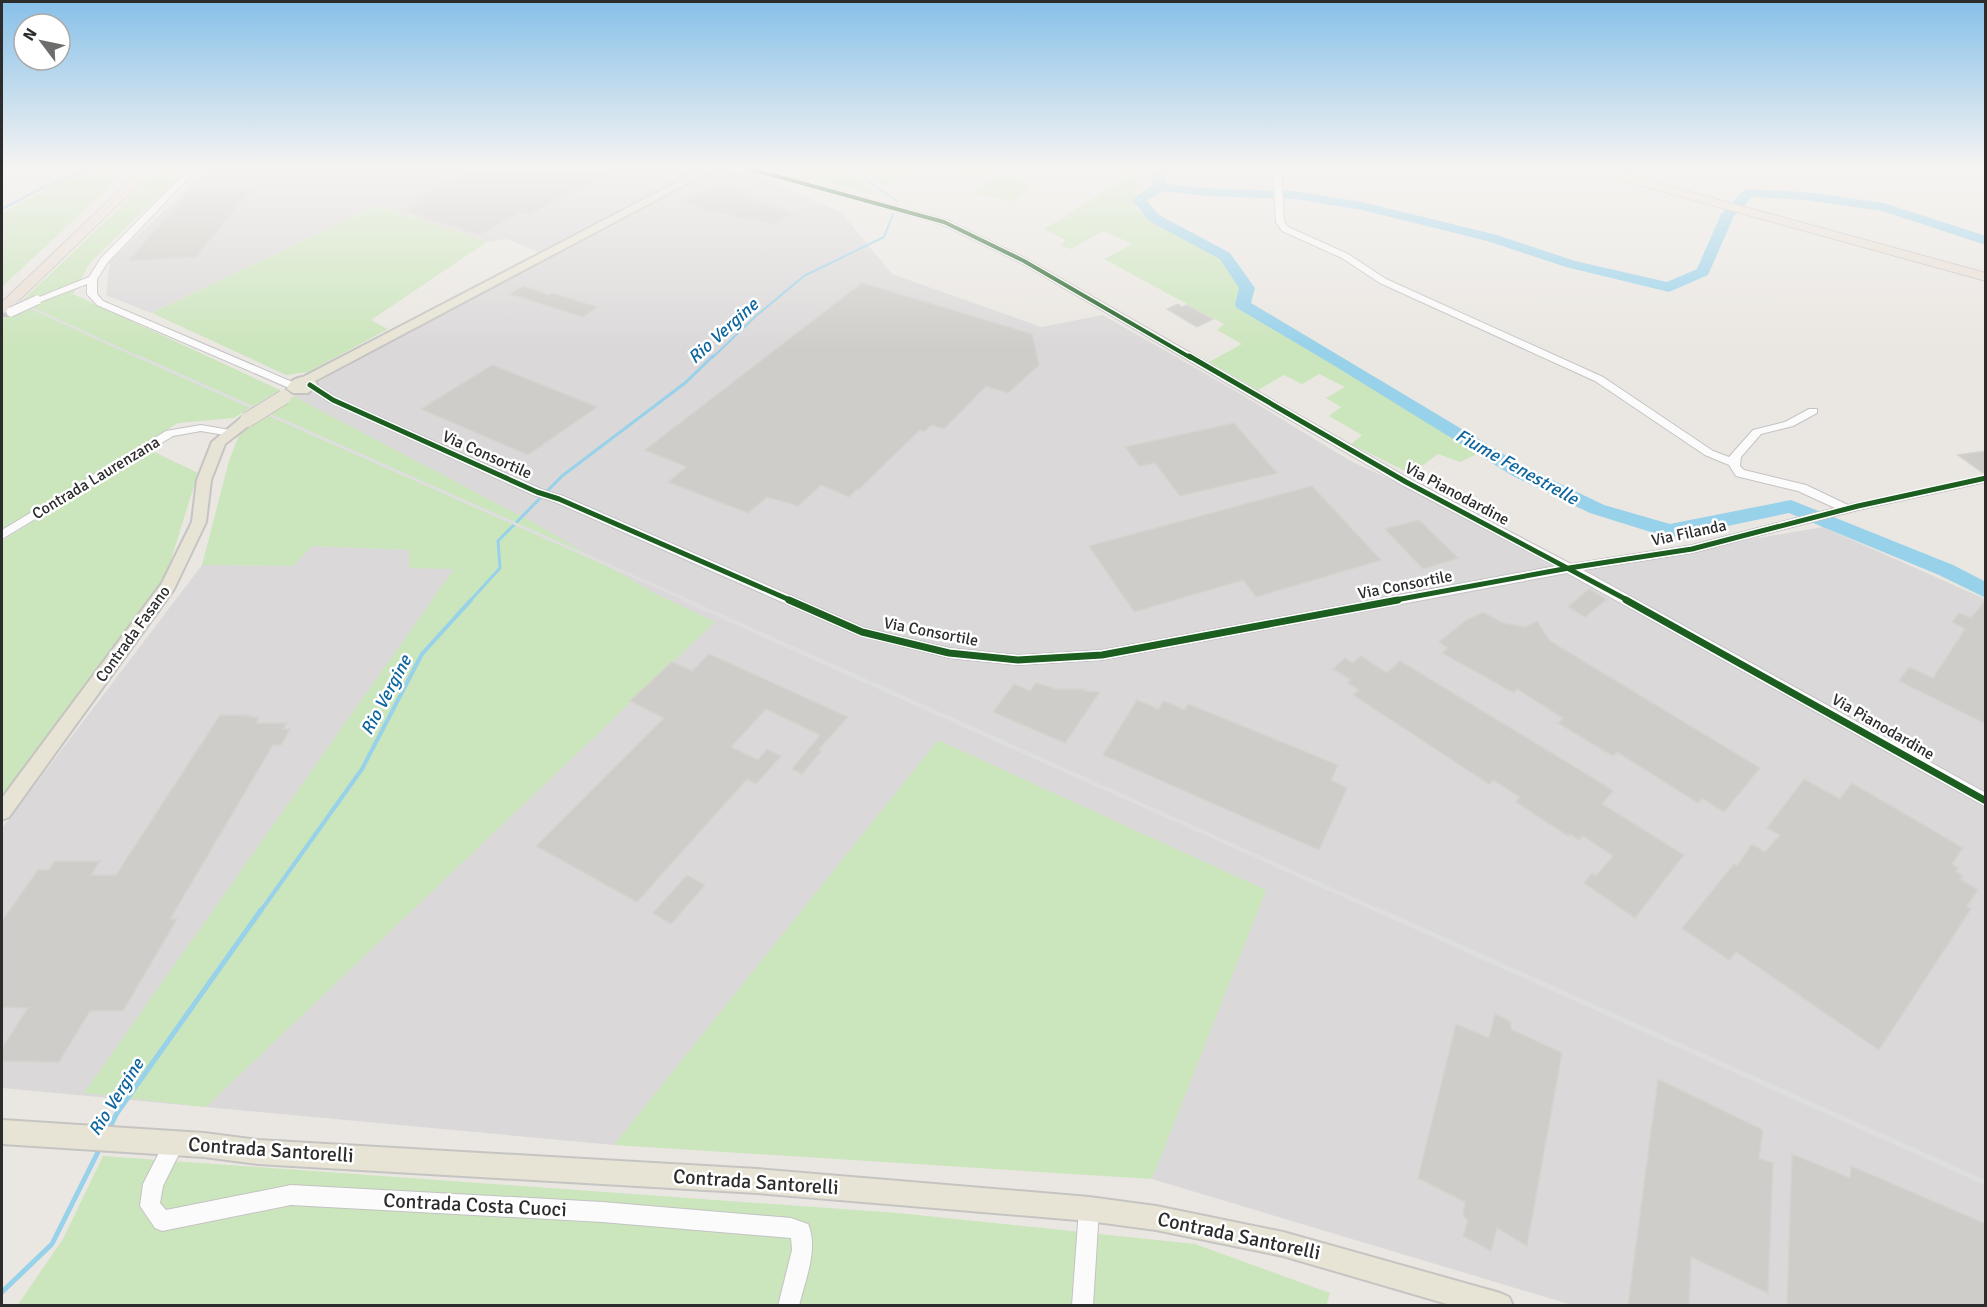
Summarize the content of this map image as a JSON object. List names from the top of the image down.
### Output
{
  "streets": {
    "main road": ["Contrada Fasano", "Contrada Santorelli"],
    "street": [
      "Via Consortile",
      "Contrada Laurenzana",
      "Via Pianodardine",
      "Via Filanda",
      "Contrada Costa Cuoci"
    ]
  },
  "crossings": [
    ["Via Consortile", "Via Pianodardine"],
    ["Via Consortile", "Via Filanda"],
    ["Via Consortile", "Contrada Fasano"],
    ["Contrada Laurenzana", "Contrada Fasano"],
    ["Via Pianodardine", "Via Filanda"],
    ["Contrada Santorelli", "Contrada Costa Cuoci"]
  ],
  "water": ["Rio Vergine", "Fiume Fenestrelle"],
  "north": "top left"
}
